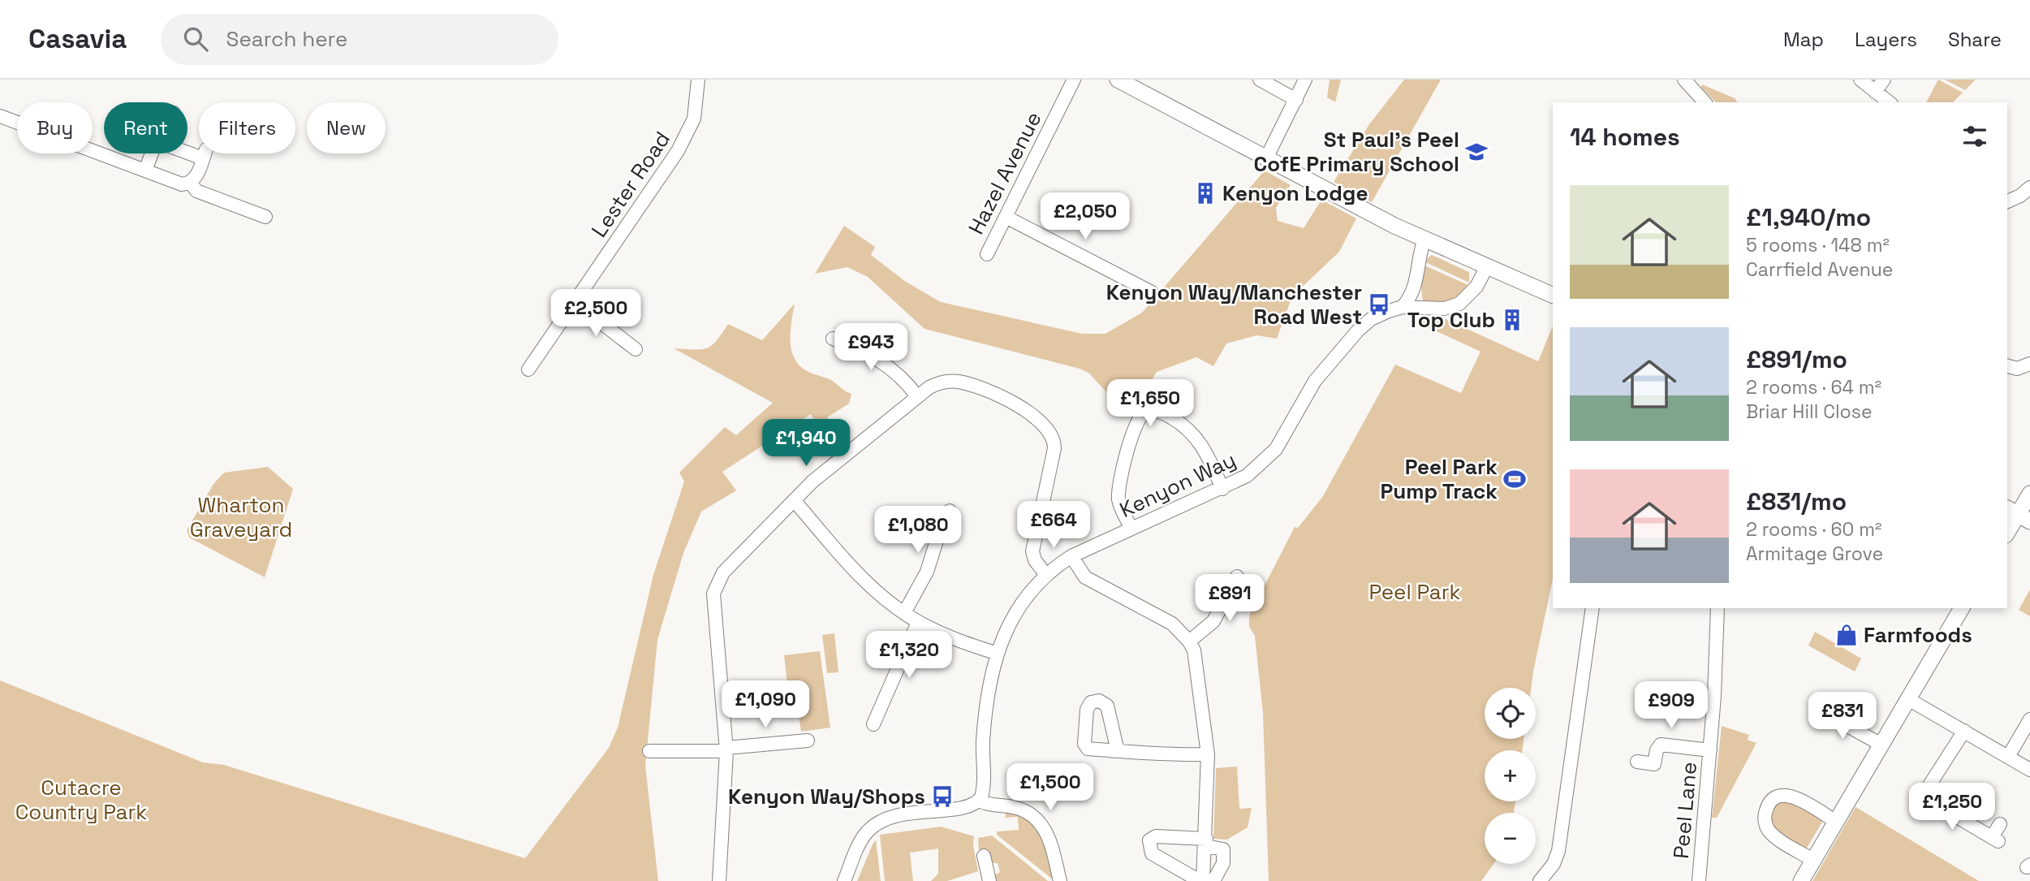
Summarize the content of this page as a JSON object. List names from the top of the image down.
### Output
{
  "streets": {
    "street": [
      "Hazel Avenue",
      "Lester Road",
      "Kenyon Way",
      "Peel Lane"
    ]
  },
  "parks": ["Wharton Graveyard", "Peel Park", "Cutacre Country Park"],
  "places": {
    "school or university": ["St Paul's Peel CofE Primary School"],
    "building": ["Kenyon Lodge", "Top Club"],
    "bus stop": ["Kenyon Way/Manchester Road West", "Kenyon Way/Shops"],
    "sports": ["Peel Park Pump Track"],
    "shop": ["Farmfoods"]
  },
  "page": {
    "header": "Casavia",
    "search": "Search here",
    "nav": ["Map", "Layers", "Share"],
    "chip": [
      "Buy",
      "Rent",
      "Filters",
      "New"
    ],
    "heading": "14 homes",
    "list": [
      {
        "name": "£1,940/mo",
        "note": "5 rooms · 148 m² · Carrfield Avenue"
      },
      {
        "name": "£891/mo",
        "note": "2 rooms · 64 m² · Briar Hill Close"
      },
      {
        "name": "£831/mo",
        "note": "2 rooms · 60 m² · Armitage Grove"
      }
    ],
    "price": [
      "£2,050",
      "£2,500",
      "£943",
      "£1,650",
      "£1,940",
      "£664",
      "£1,080",
      "£891",
      "£1,320",
      "£1,090",
      "£909",
      "£831",
      "£1,500",
      "£1,250"
    ],
    "map_buttons": ["+", "−"]
  }
}
